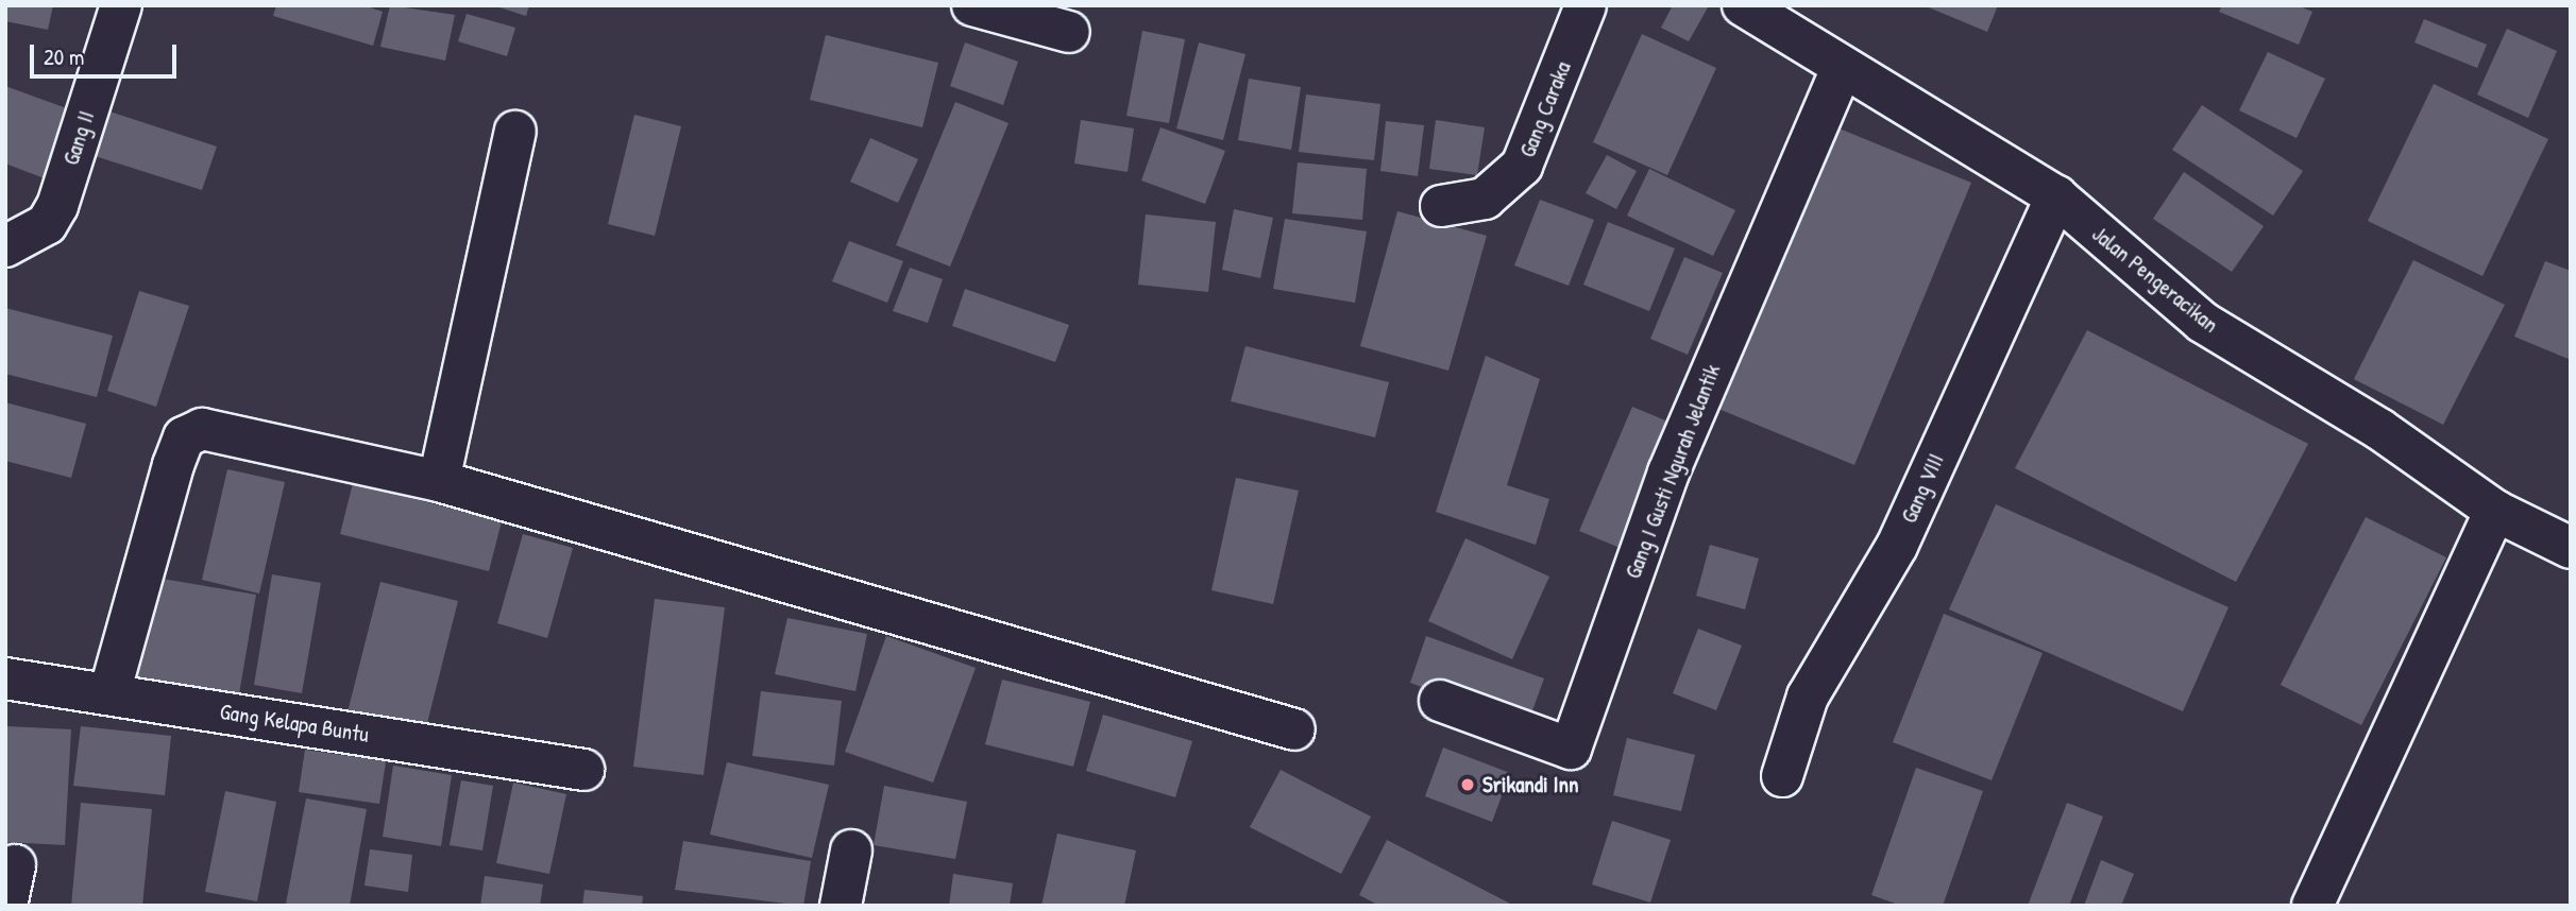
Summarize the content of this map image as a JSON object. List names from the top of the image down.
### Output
{
  "streets": {
    "street": [
      "Gang Caraka",
      "Gang II",
      "Jalan Pengeracikan",
      "Gang I Gusti Ngurah Jelantik",
      "Gang VIII",
      "Gang Kelapa Buntu"
    ]
  },
  "crossings": [
    ["Jalan Pengeracikan", "Gang I Gusti Ngurah Jelantik"],
    ["Jalan Pengeracikan", "Gang VIII"]
  ],
  "places": ["Srikandi Inn"],
  "scale_bar": "20 m"
}
